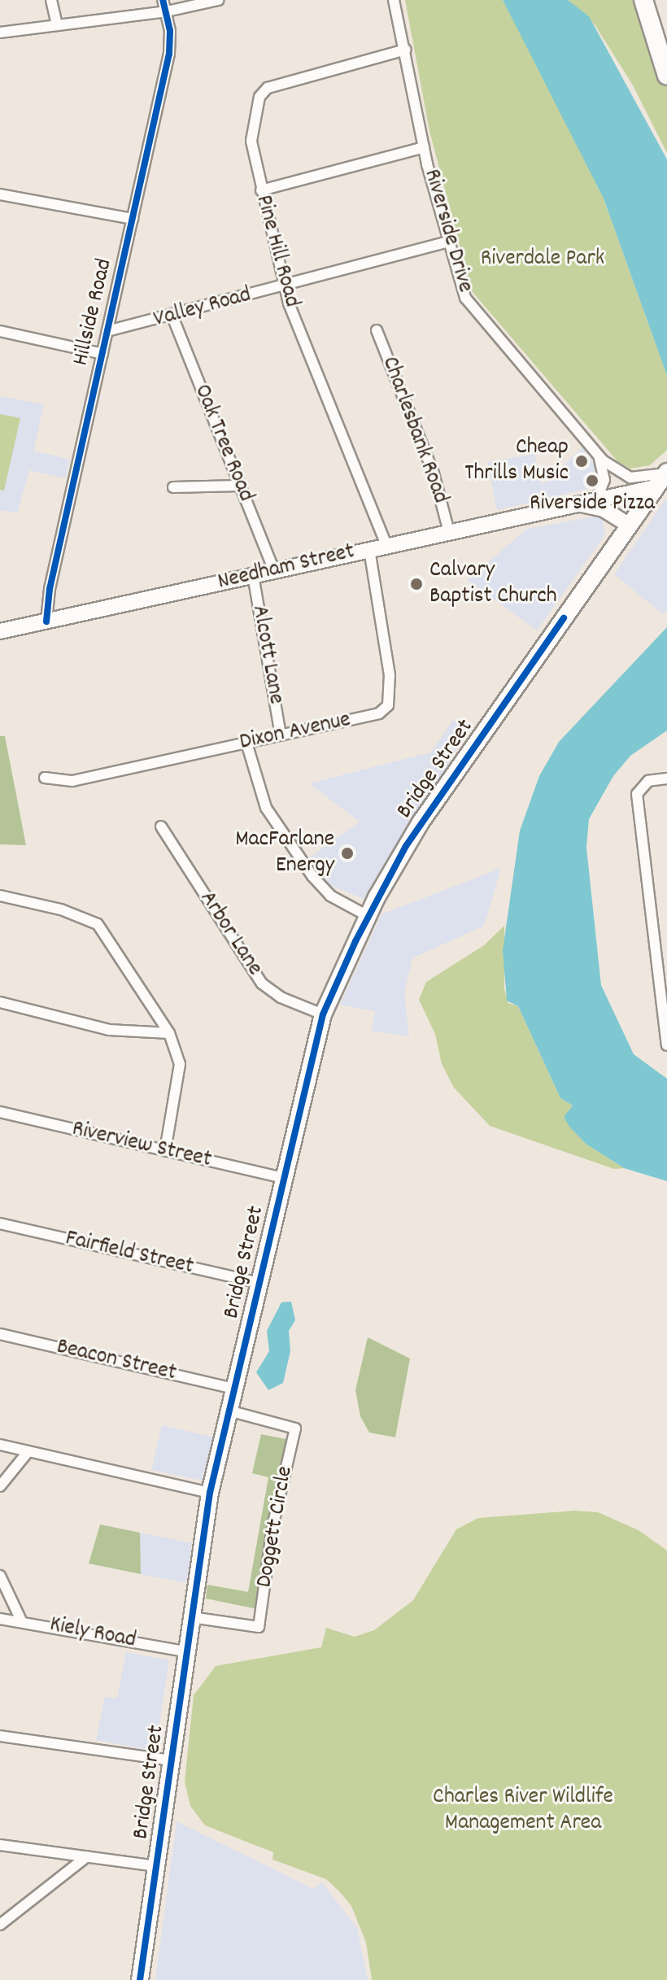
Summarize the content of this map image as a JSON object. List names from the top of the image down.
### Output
{
  "streets": {
    "main road": ["Needham Street", "Bridge Street"],
    "street": [
      "Riverside Drive",
      "Pine Hill Road",
      "Valley Road",
      "Hillside Road",
      "Charlesbank Road",
      "Oak Tree Road",
      "Alcott Lane",
      "Dixon Avenue",
      "Arbor Lane",
      "Riverview Street",
      "Fairfield Street",
      "Beacon Street",
      "Doggett Circle",
      "Kiely Road"
    ]
  },
  "crossings": [
    ["Riverside Drive", "Pine Hill Road"],
    ["Riverside Drive", "Valley Road"],
    ["Riverside Drive", "Bridge Street"],
    ["Pine Hill Road", "Valley Road"],
    ["Pine Hill Road", "Needham Street"],
    ["Valley Road", "Hillside Road"],
    ["Valley Road", "Oak Tree Road"],
    ["Hillside Road", "Needham Street"],
    ["Charlesbank Road", "Needham Street"],
    ["Oak Tree Road", "Needham Street"],
    ["Needham Street", "Alcott Lane"],
    ["Needham Street", "Dixon Avenue"],
    ["Needham Street", "Bridge Street"],
    ["Alcott Lane", "Dixon Avenue"],
    ["Bridge Street", "Arbor Lane"],
    ["Bridge Street", "Riverview Street"],
    ["Bridge Street", "Fairfield Street"],
    ["Bridge Street", "Beacon Street"],
    ["Bridge Street", "Doggett Circle"],
    ["Bridge Street", "Kiely Road"]
  ],
  "parks": ["Riverdale Park", "Charles River Wildlife Management Area"],
  "places": [
    "Cheap Thrills Music",
    "Riverside Pizza",
    "Calvary Baptist Church",
    "MacFarlane Energy"
  ]
}
